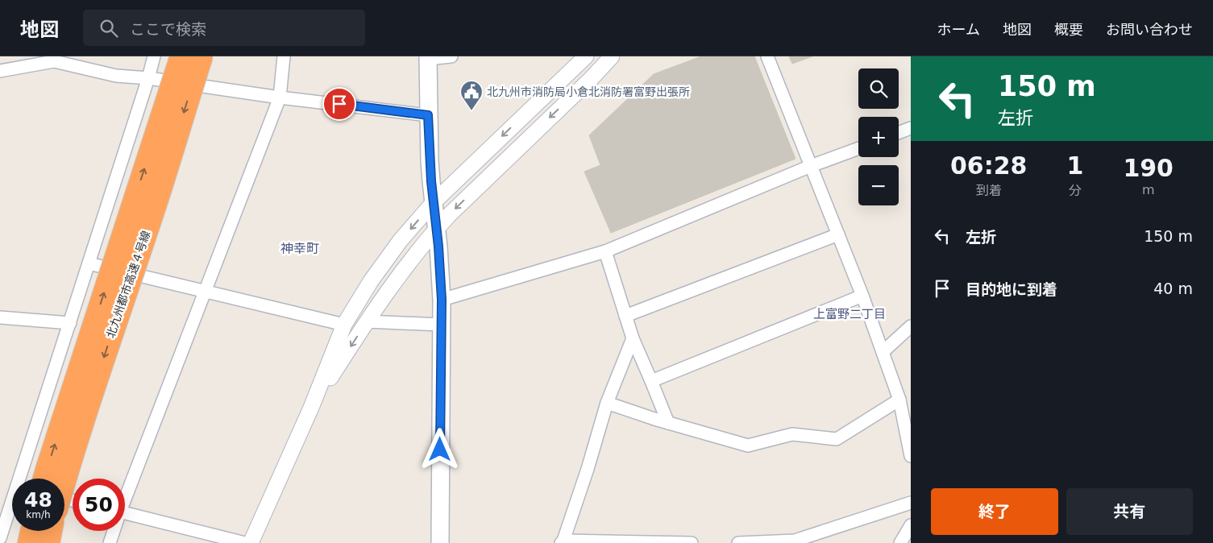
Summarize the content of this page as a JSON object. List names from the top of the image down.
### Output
{
  "streets": {
    "highway": ["北九州都市高速４号線"]
  },
  "districts": ["神幸町", "上富野二丁目"],
  "places": {
    "public building": ["北九州市消防局小倉北消防署富野出張所"]
  },
  "page": {
    "header": "地図",
    "search": "ここで検索",
    "nav": [
      "ホーム",
      "地図",
      "概要",
      "お問い合わせ"
    ],
    "turn": ["150 m", "左折"],
    "map_buttons": ["+", "−"],
    "eta": [
      "06:28",
      "到着",
      "1",
      "分",
      "190",
      "m"
    ],
    "list": [
      {
        "name": "左折",
        "value": "150 m"
      },
      {
        "name": "目的地に到着",
        "value": "40 m"
      }
    ],
    "speed": "48 km/h",
    "limit": "50",
    "buttons": ["終了", "共有"]
  }
}
